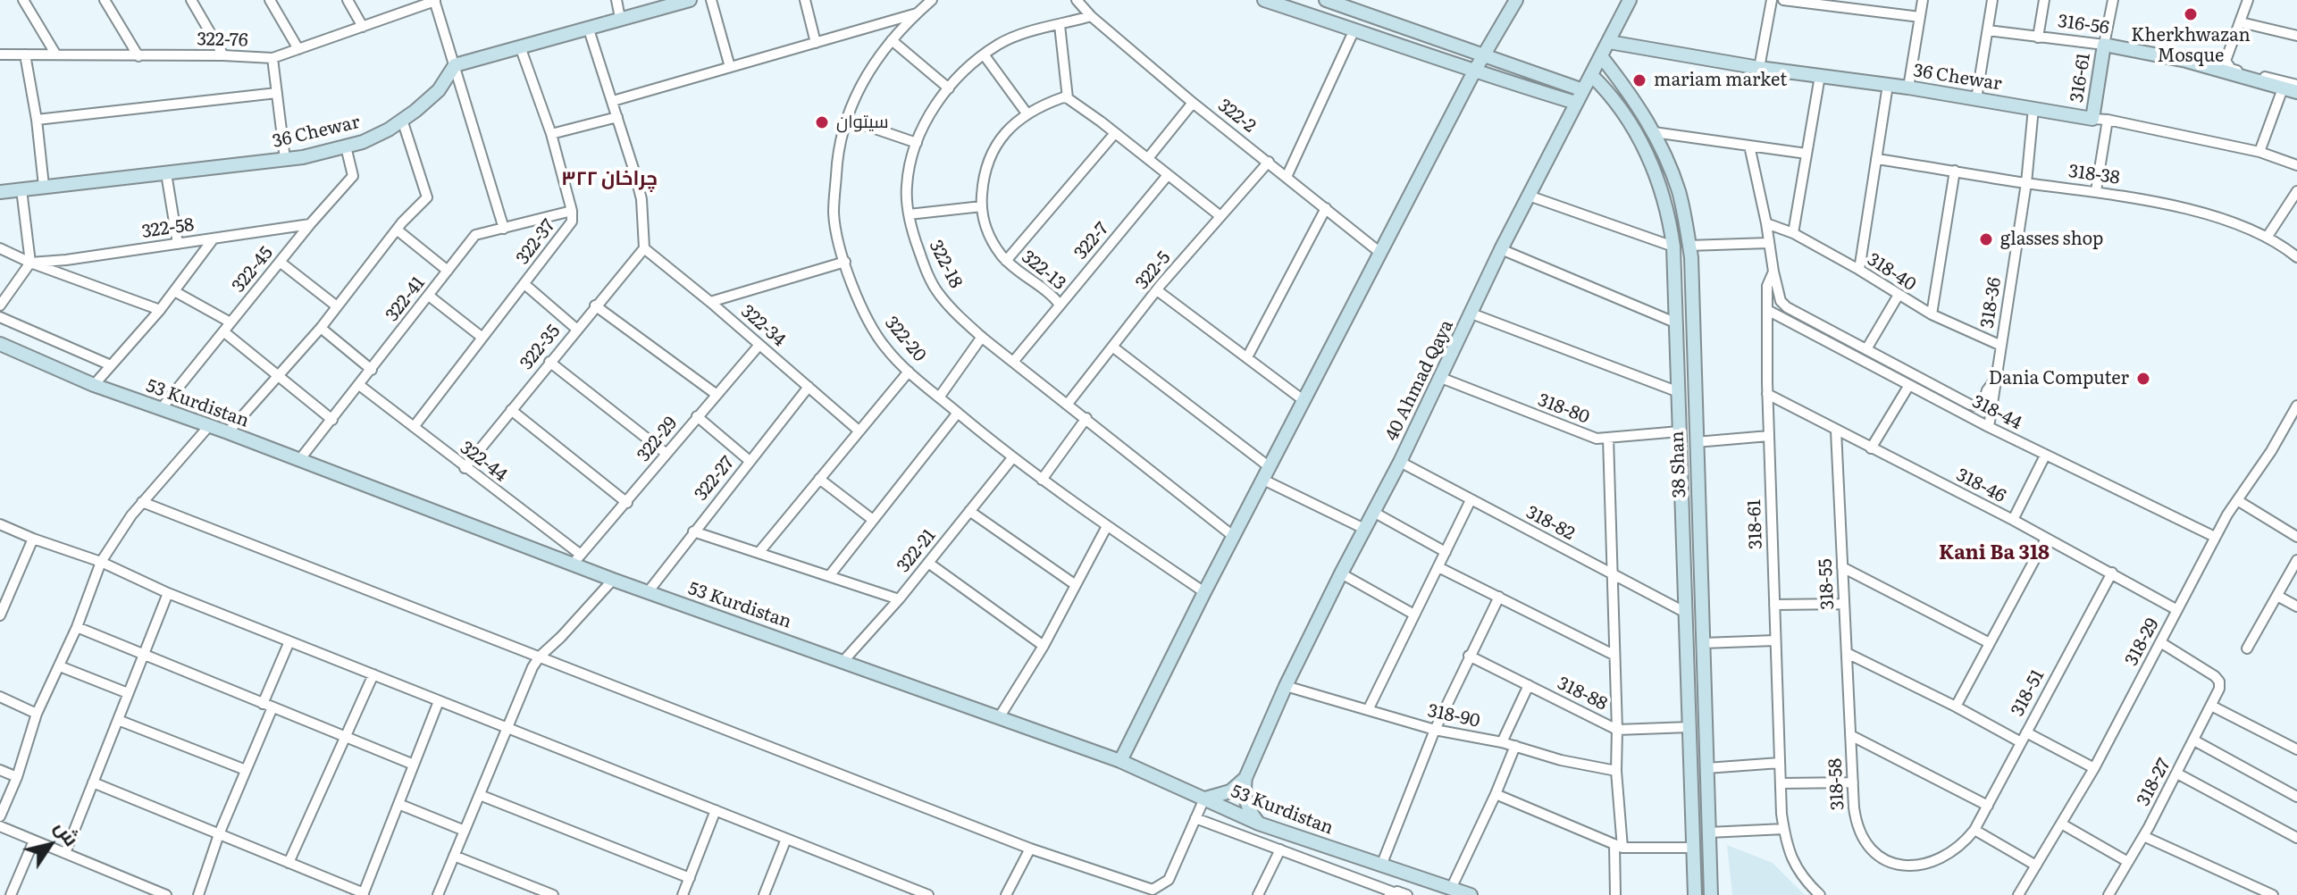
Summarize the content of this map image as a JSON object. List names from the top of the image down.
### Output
{
  "streets": {
    "street": [
      "316-56",
      "322-76",
      "36 Chewar",
      "316-61",
      "322-2",
      "318-38",
      "322-58",
      "322-7",
      "322-37",
      "322-18",
      "322-45",
      "322-13",
      "322-5",
      "318-40",
      "322-41",
      "318-36",
      "322-34",
      "322-20",
      "322-35",
      "40 Ahmad Qaya",
      "53 Kurdistan",
      "318-80",
      "318-44",
      "322-29",
      "322-44",
      "38 Shan",
      "322-27",
      "318-46",
      "318-82",
      "318-61",
      "322-21",
      "318-55",
      "318-29",
      "318-51",
      "318-88",
      "318-90",
      "318-27",
      "318-58"
    ]
  },
  "crossings": [
    ["316-56", "316-61"],
    ["36 Chewar", "316-61"],
    ["36 Chewar", "322-45"],
    ["36 Chewar", "318-36"],
    ["36 Chewar", "40 Ahmad Qaya"],
    ["322-2", "322-18"],
    ["322-2", "322-5"],
    ["318-38", "318-36"],
    ["322-58", "322-45"],
    ["322-7", "322-18"],
    ["322-7", "322-13"],
    ["322-37", "322-41"],
    ["322-37", "322-44"],
    ["322-18", "322-5"],
    ["322-45", "53 Kurdistan"],
    ["318-40", "318-36"],
    ["318-40", "318-61"],
    ["322-41", "53 Kurdistan"],
    ["322-41", "322-44"],
    ["318-36", "318-44"],
    ["322-34", "322-35"],
    ["322-34", "322-29"],
    ["322-34", "322-27"],
    ["322-20", "322-21"],
    ["322-35", "322-44"],
    ["40 Ahmad Qaya", "318-80"],
    ["40 Ahmad Qaya", "38 Shan"],
    ["40 Ahmad Qaya", "318-82"],
    ["40 Ahmad Qaya", "318-90"],
    ["53 Kurdistan", "322-29"],
    ["53 Kurdistan", "322-44"],
    ["53 Kurdistan", "322-27"],
    ["53 Kurdistan", "322-21"],
    ["318-80", "38 Shan"],
    ["318-44", "318-61"],
    ["318-44", "318-29"],
    ["322-29", "322-44"],
    ["38 Shan", "318-82"],
    ["38 Shan", "318-88"],
    ["318-46", "318-61"],
    ["318-46", "318-55"],
    ["318-46", "318-29"],
    ["318-46", "318-51"],
    ["318-55", "318-58"],
    ["318-29", "318-27"],
    ["318-51", "318-58"]
  ],
  "districts": ["چراخان ٣٢٢", "Kani Ba 318"],
  "places": [
    "Kherkhwazan Mosque",
    "mariam market",
    "سيتوان",
    "glasses shop",
    "Dania Computer"
  ],
  "north": "top right"
}
